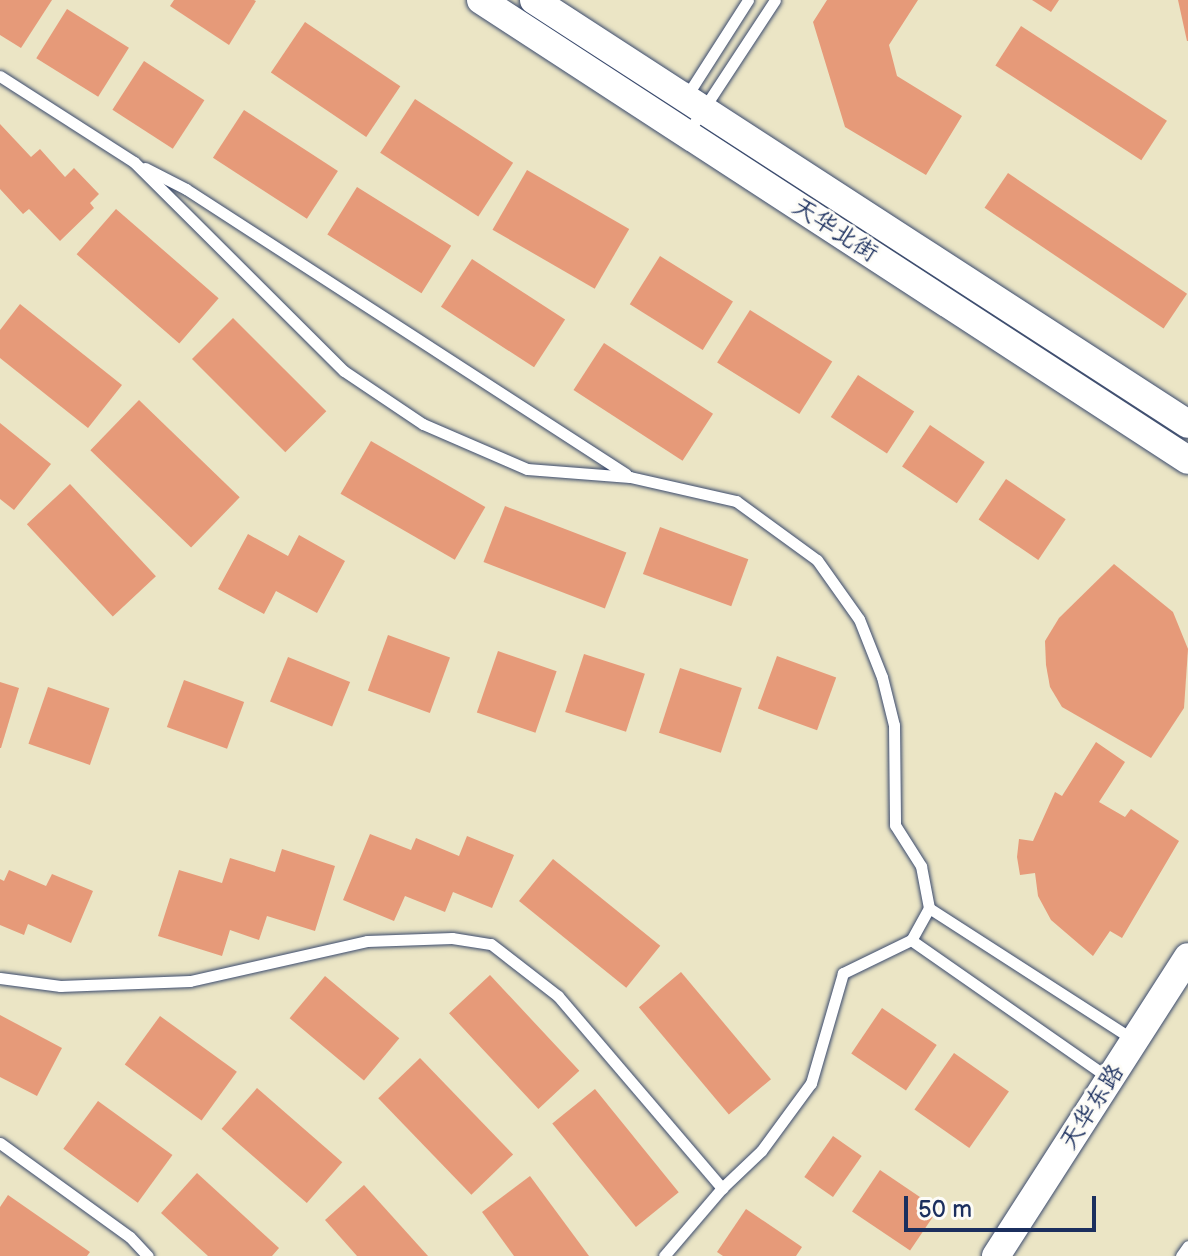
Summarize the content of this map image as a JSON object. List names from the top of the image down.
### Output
{
  "streets": {
    "street": ["天华北街", "天华东路"]
  },
  "scale_bar": "50 m"
}
